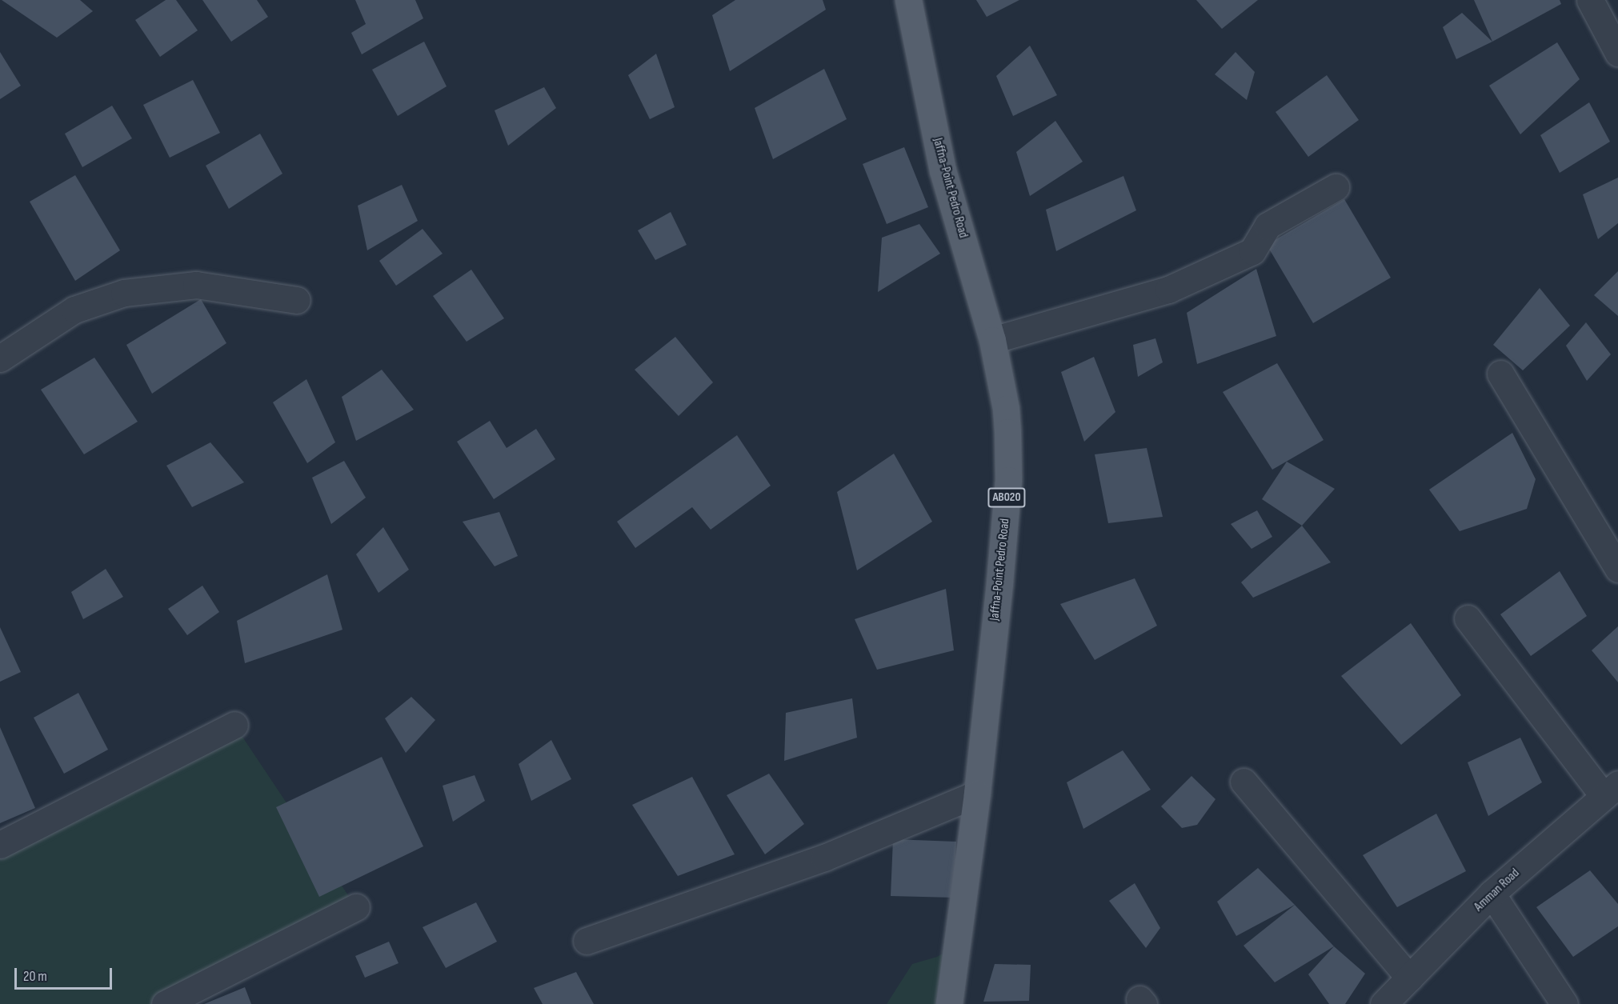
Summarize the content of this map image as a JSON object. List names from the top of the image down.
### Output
{
  "streets": {
    "main road": ["Jaffna-Point Pedro Road", "AB020"],
    "street": ["Amman Road"]
  },
  "scale_bar": "20 m"
}
